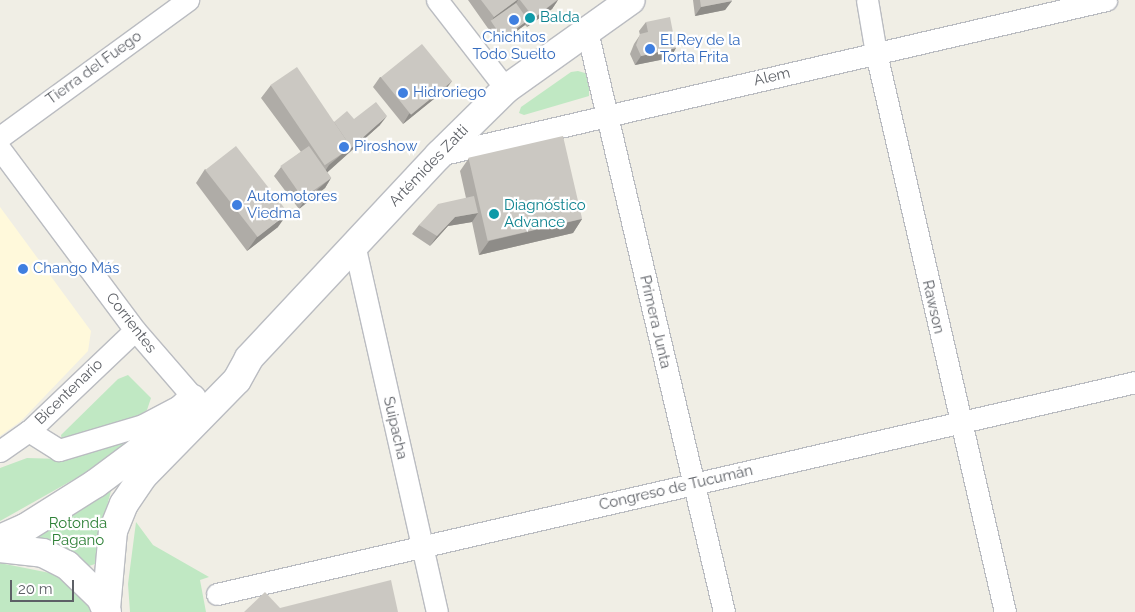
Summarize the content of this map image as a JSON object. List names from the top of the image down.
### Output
{
  "streets": {
    "main road": ["Artémides Zatti"],
    "street": [
      "Tierra del Fuego",
      "Alem",
      "Rawson",
      "Primera Junta",
      "Corrientes",
      "Bicentenario",
      "Suipacha",
      "Congreso de Tucumán"
    ]
  },
  "crossings": [
    ["Alem", "Artémides Zatti"],
    ["Alem", "Rawson"],
    ["Alem", "Primera Junta"],
    ["Artémides Zatti", "Primera Junta"],
    ["Artémides Zatti", "Corrientes"],
    ["Artémides Zatti", "Suipacha"],
    ["Rawson", "Congreso de Tucumán"],
    ["Primera Junta", "Congreso de Tucumán"],
    ["Corrientes", "Bicentenario"],
    ["Suipacha", "Congreso de Tucumán"]
  ],
  "parks": ["Rotonda Pagano"],
  "places": [
    "Balda",
    "Chichitos Todo Suelto",
    "El Rey de la Torta Frita",
    "Hidroriego",
    "Piroshow",
    "Automotores Viedma",
    "Diagnóstico Advance",
    "Chango Más"
  ],
  "scale_bar": "20 m"
}
